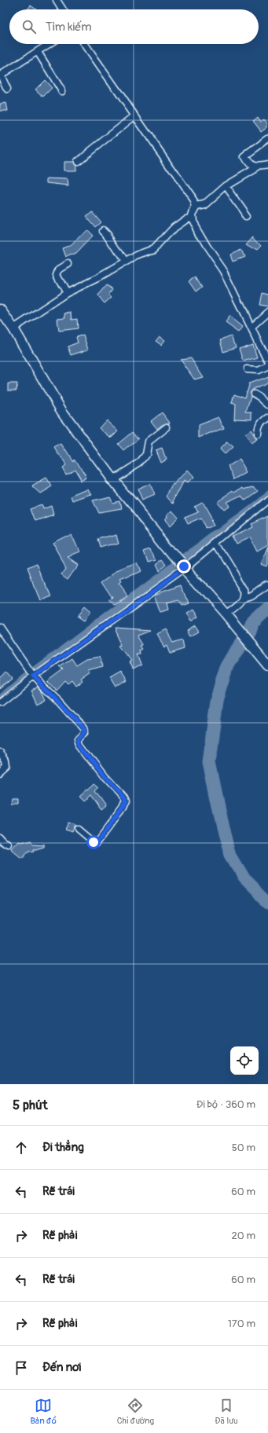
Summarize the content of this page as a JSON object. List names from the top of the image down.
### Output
{
  "page": {
    "search": "Tìm kiếm",
    "heading": ["5 phút", "Đi bộ · 360 m"],
    "list": [
      ["Đi thẳng", "50 m"],
      ["Rẽ trái", "60 m"],
      ["Rẽ phải", "20 m"],
      ["Rẽ trái", "60 m"],
      ["Rẽ phải", "170 m"],
      "Đến nơi"
    ],
    "nav": ["Bản đồ", "Chỉ đường", "Đã lưu"]
  }
}
